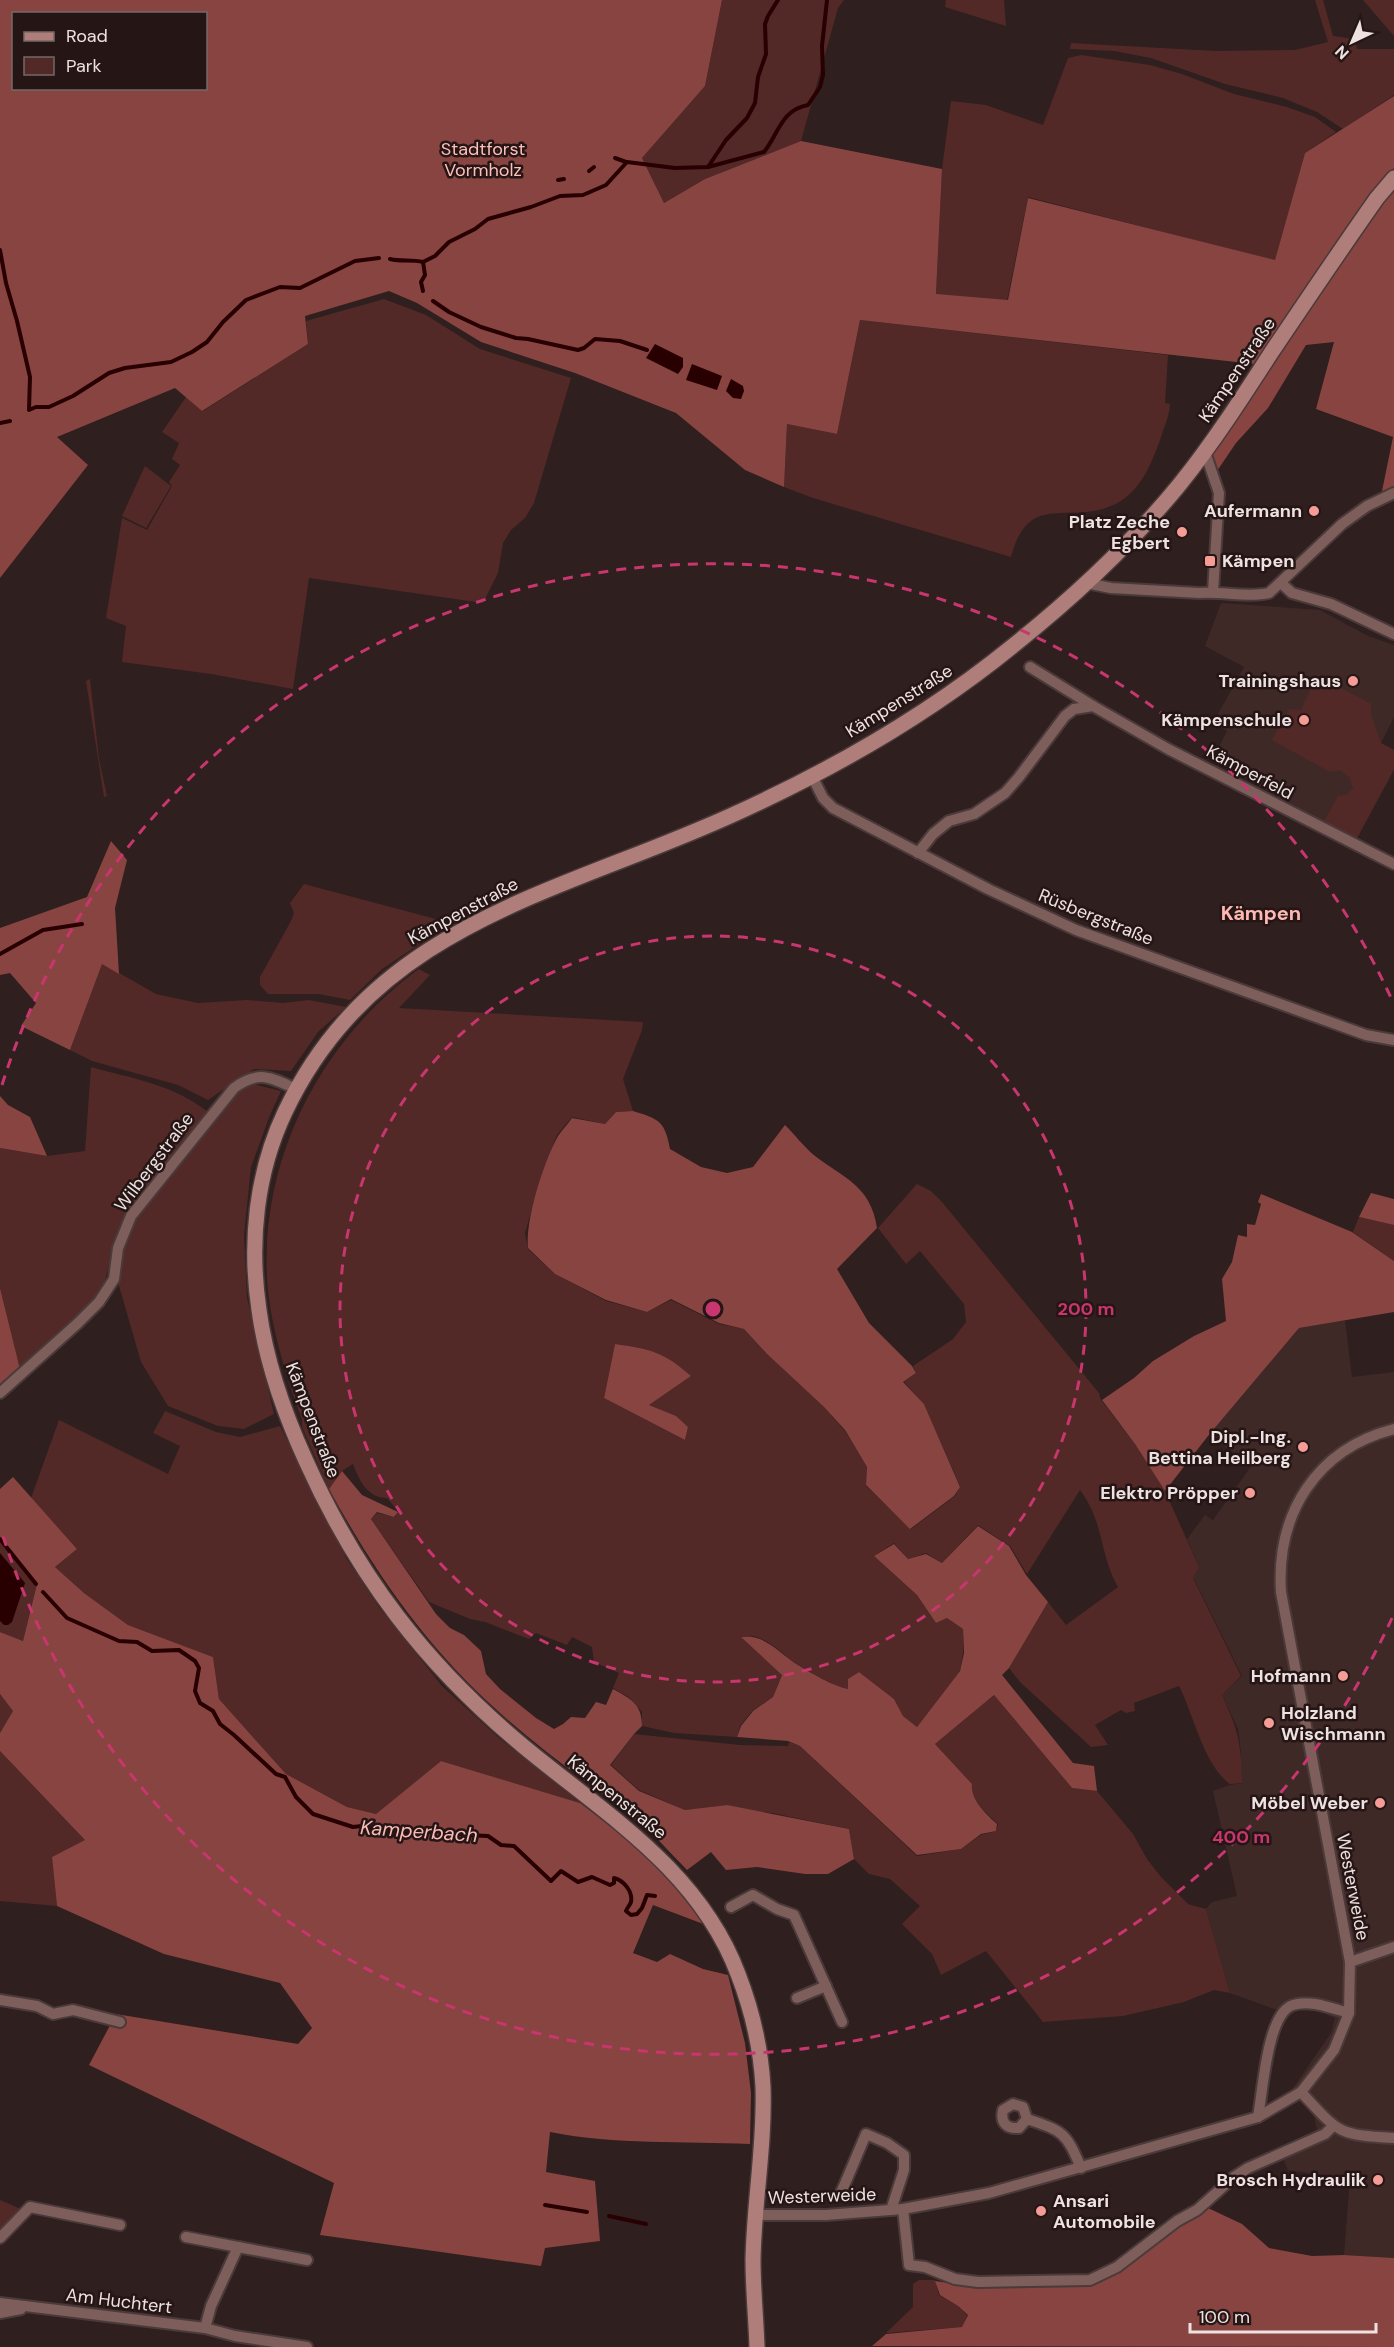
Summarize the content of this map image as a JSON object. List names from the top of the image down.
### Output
{
  "streets": {
    "street": [
      "Kämpenstraße",
      "Kämperfeld",
      "Rüsbergstraße",
      "Wilbergstraße",
      "Westerweide",
      "Am Huchtert"
    ]
  },
  "crossings": [
    ["Kämpenstraße", "Rüsbergstraße"],
    ["Kämpenstraße", "Wilbergstraße"],
    ["Kämpenstraße", "Westerweide"]
  ],
  "districts": ["Kämpen"],
  "water": ["Kamperbach"],
  "parks": ["Stadtforst Vormholz"],
  "places": {
    "other": [
      "Aufermann",
      "Platz Zeche Egbert",
      "Trainingshaus",
      "Kämpenschule",
      "Dipl.-Ing. Bettina Heilberg",
      "Elektro Pröpper",
      "Hofmann",
      "Holzland Wischmann",
      "Möbel Weber",
      "Brosch Hydraulik",
      "Ansari Automobile"
    ],
    "transit": ["Kämpen"]
  },
  "legend": ["Road", "Park"],
  "scale_bar": "100 m",
  "north": "bottom left",
  "rings": ["200 m", "400 m"]
}
